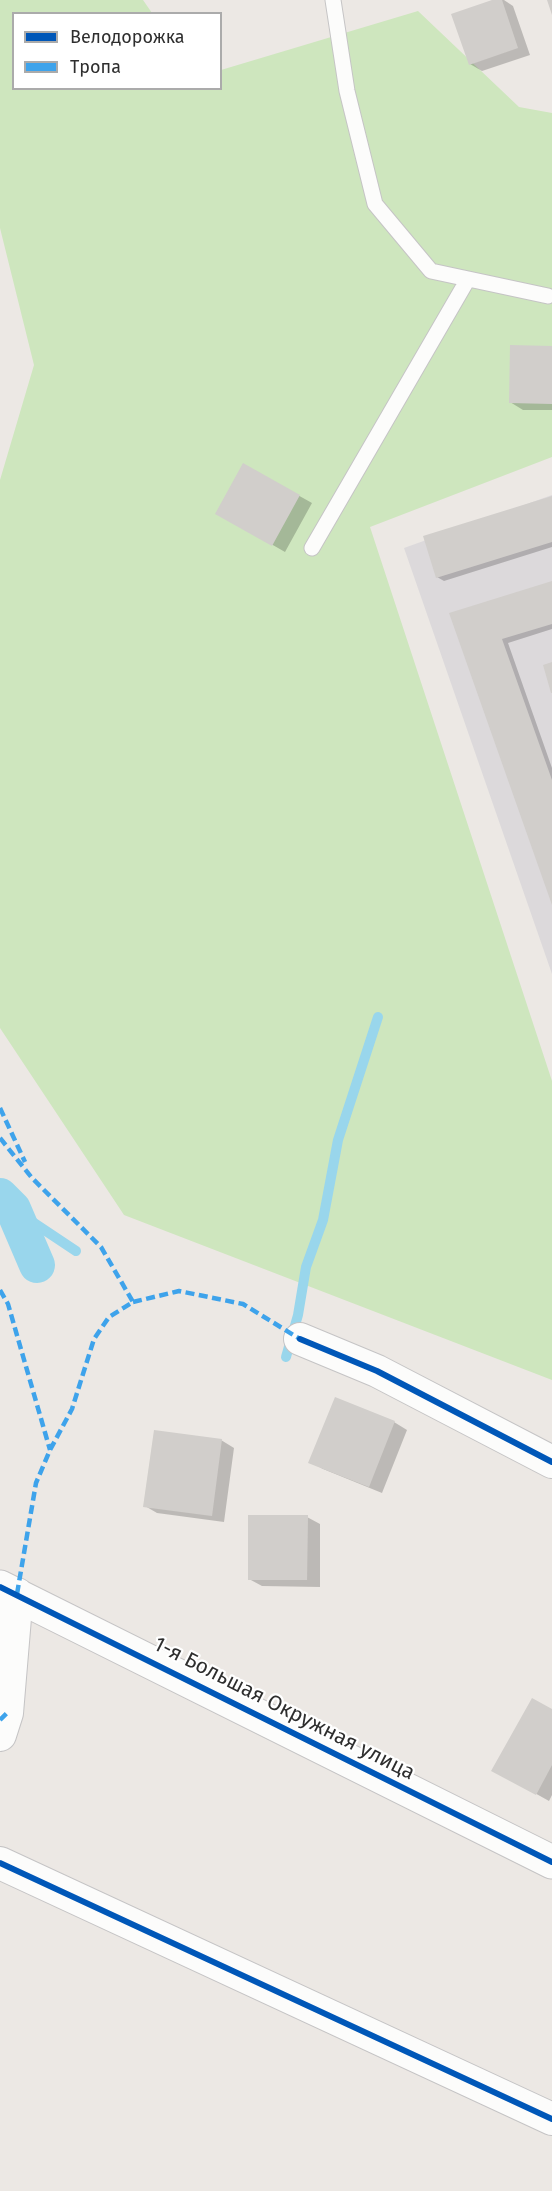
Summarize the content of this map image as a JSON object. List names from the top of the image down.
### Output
{
  "streets": {
    "street": ["1-я Большая Окружная улица"]
  },
  "legend": ["Велодорожка", "Тропа"]
}
